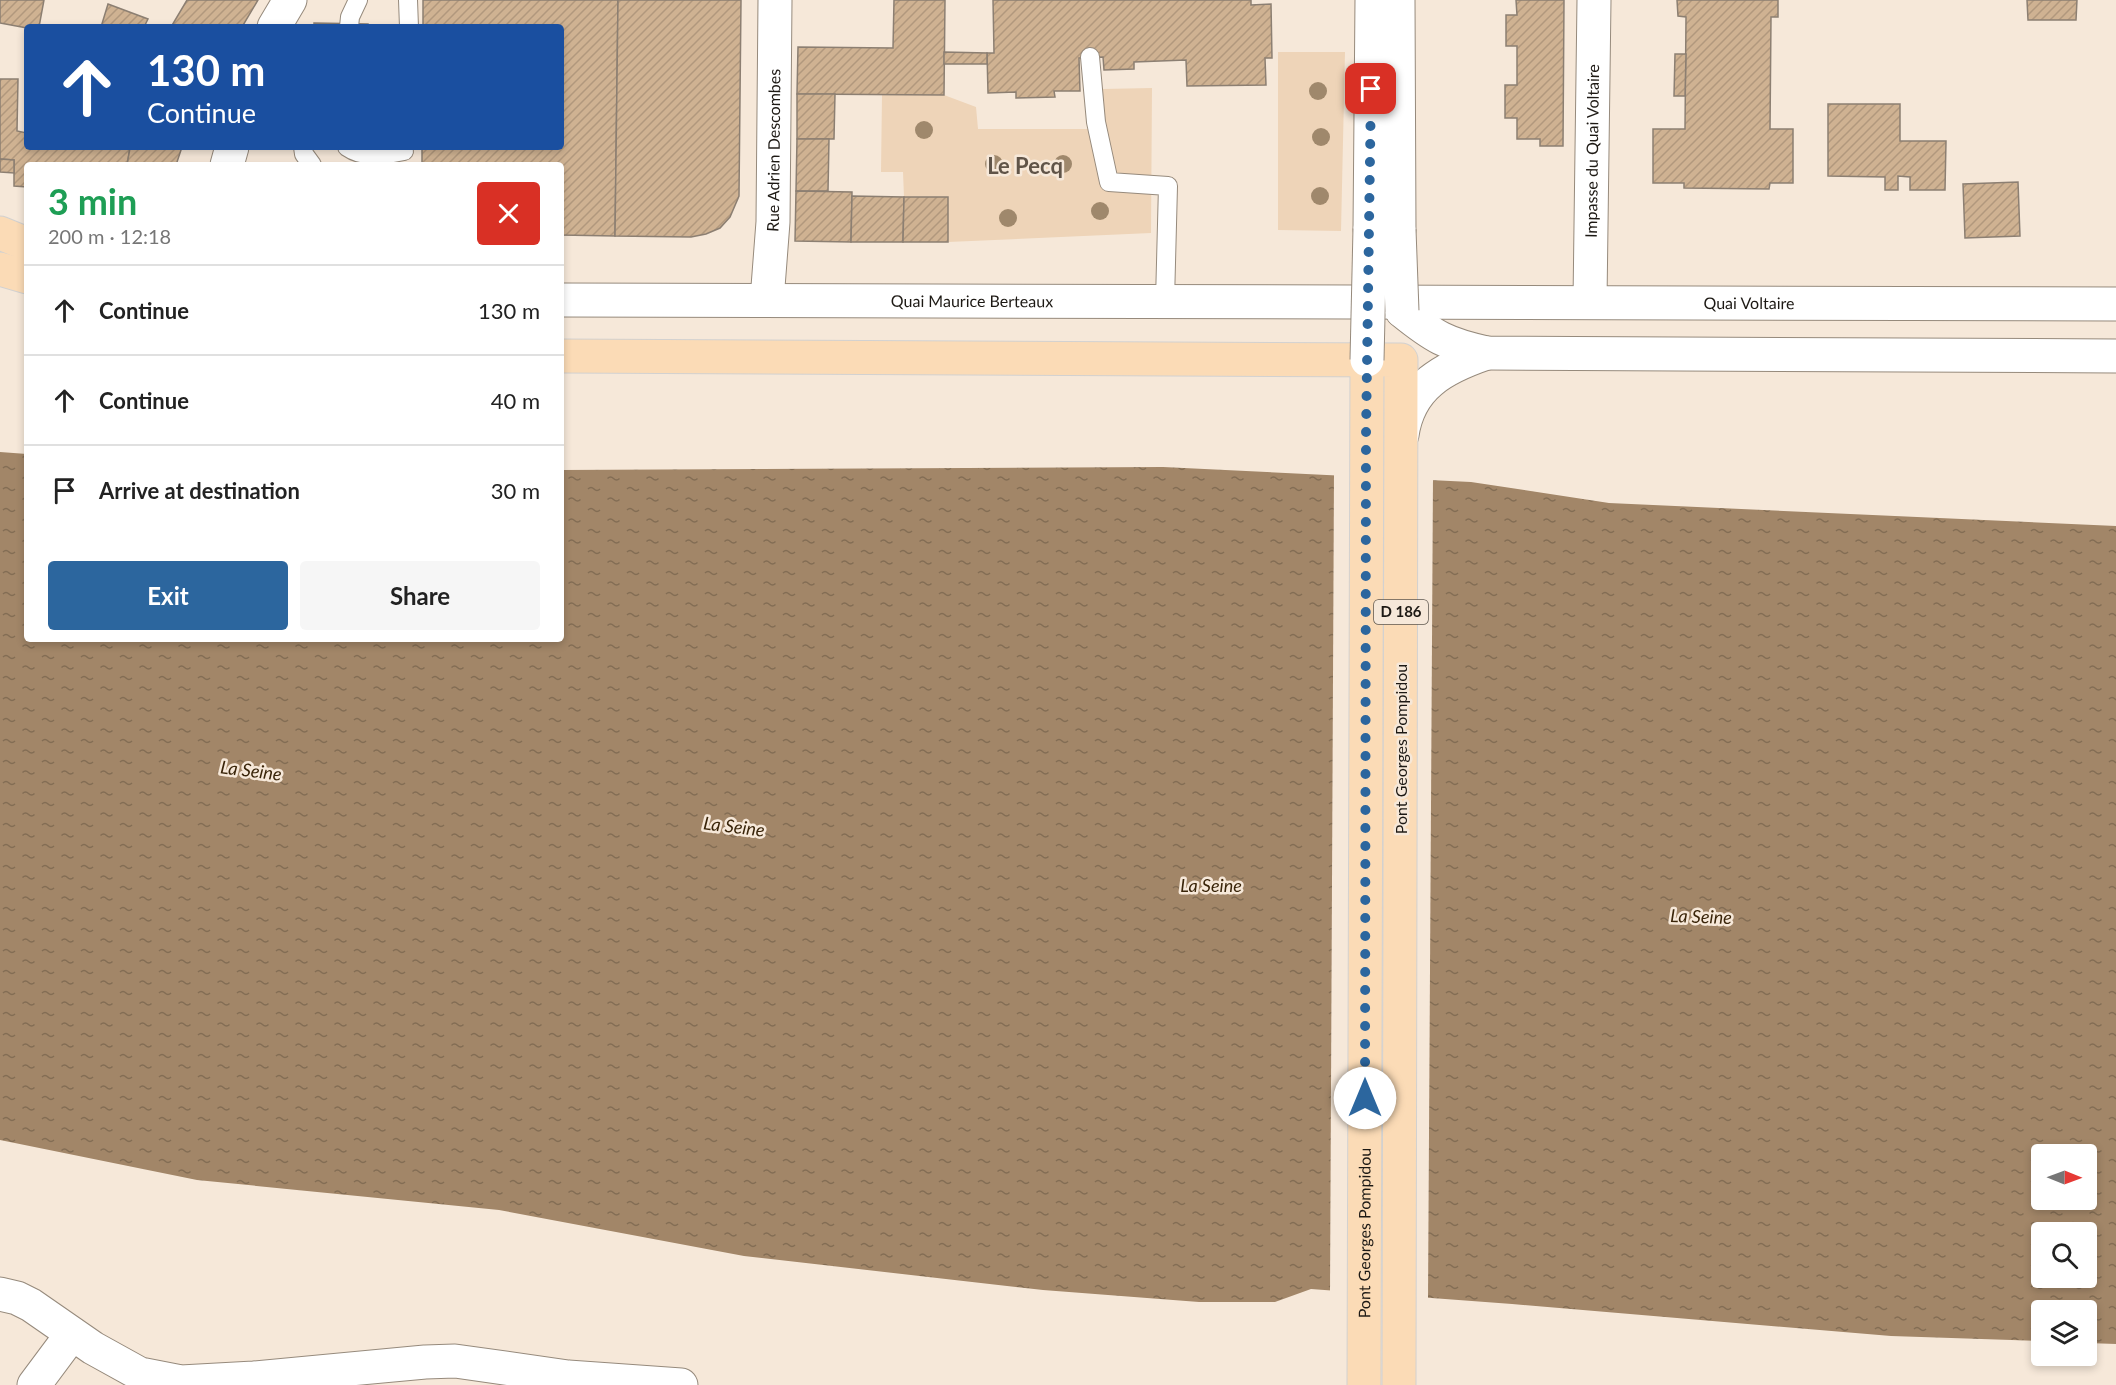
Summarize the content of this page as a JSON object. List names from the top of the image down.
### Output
{
  "streets": {
    "main road": [
      "Rue Adrien Descombes",
      "Impasse du Quai Voltaire",
      "Quai Maurice Berteaux",
      "Quai Voltaire",
      "D 186",
      "Pont Georges Pompidou"
    ]
  },
  "crossings": [
    ["Rue Adrien Descombes", "Quai Maurice Berteaux"],
    ["Impasse du Quai Voltaire", "Quai Voltaire"],
    ["Quai Maurice Berteaux", "Quai Voltaire"],
    ["Quai Maurice Berteaux", "D 186"],
    ["Quai Voltaire", "D 186"],
    ["D 186", "Pont Georges Pompidou"]
  ],
  "districts": ["Le Pecq"],
  "water": ["La Seine"],
  "north": "right",
  "page": {
    "turn": ["130 m", "Continue"],
    "heading": ["3 min", "200 m · 12:18"],
    "list": [
      {
        "name": "Continue",
        "value": "130 m"
      },
      {
        "name": "Continue",
        "value": "40 m"
      },
      {
        "name": "Arrive at destination",
        "value": "30 m"
      }
    ],
    "buttons": ["Exit", "Share"]
  }
}
